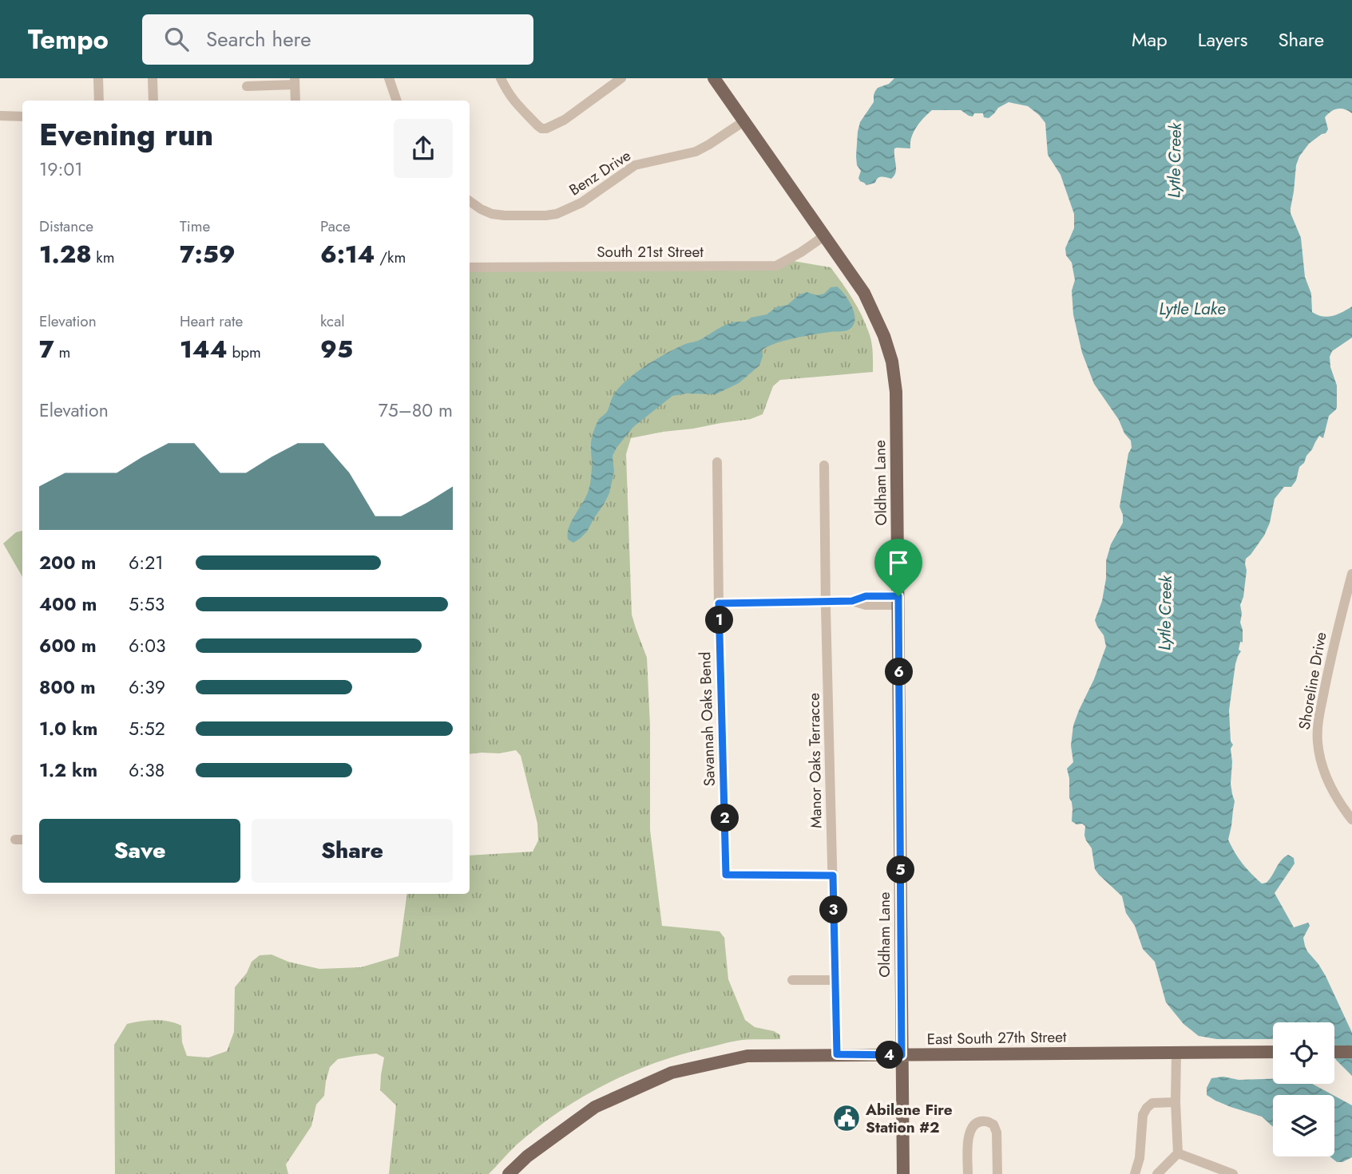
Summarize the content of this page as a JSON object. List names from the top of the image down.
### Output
{
  "streets": {
    "main road": ["Oldham Lane", "East South 27th Street"],
    "street": [
      "Benz Drive",
      "South 21st Street",
      "Shoreline Drive",
      "Savannah Oaks Bend",
      "Manor Oaks Terracce"
    ]
  },
  "crossings": [
    ["Benz Drive", "Oldham Lane"],
    ["South 21st Street", "Oldham Lane"],
    ["Oldham Lane", "East South 27th Street"],
    ["Savannah Oaks Bend", "Manor Oaks Terracce"],
    ["Manor Oaks Terracce", "East South 27th Street"]
  ],
  "water": ["Lytle Creek", "Lytle Lake"],
  "places": {
    "public building": ["Abilene Fire Station #2"]
  },
  "page": {
    "header": "Tempo",
    "search": "Search here",
    "nav": ["Map", "Layers", "Share"],
    "heading": ["Evening run", "19:01"],
    "stats": [
      ["Distance", "1.28 km"],
      ["Time", "7:59"],
      ["Pace", "6:14 /km"],
      ["Elevation", "7 m"],
      ["Heart rate", "144 bpm"],
      ["kcal", "95"]
    ],
    "chart": ["Elevation", "75–80 m"],
    "list": [
      {
        "name": "200 m",
        "note": "6:21"
      },
      {
        "name": "400 m",
        "note": "5:53"
      },
      {
        "name": "600 m",
        "note": "6:03"
      },
      {
        "name": "800 m",
        "note": "6:39"
      },
      {
        "name": "1.0 km",
        "note": "5:52"
      },
      {
        "name": "1.2 km",
        "note": "6:38"
      }
    ],
    "pins": [
      "1",
      "6",
      "2",
      "5",
      "3",
      "4"
    ],
    "buttons": ["Save", "Share"]
  }
}
